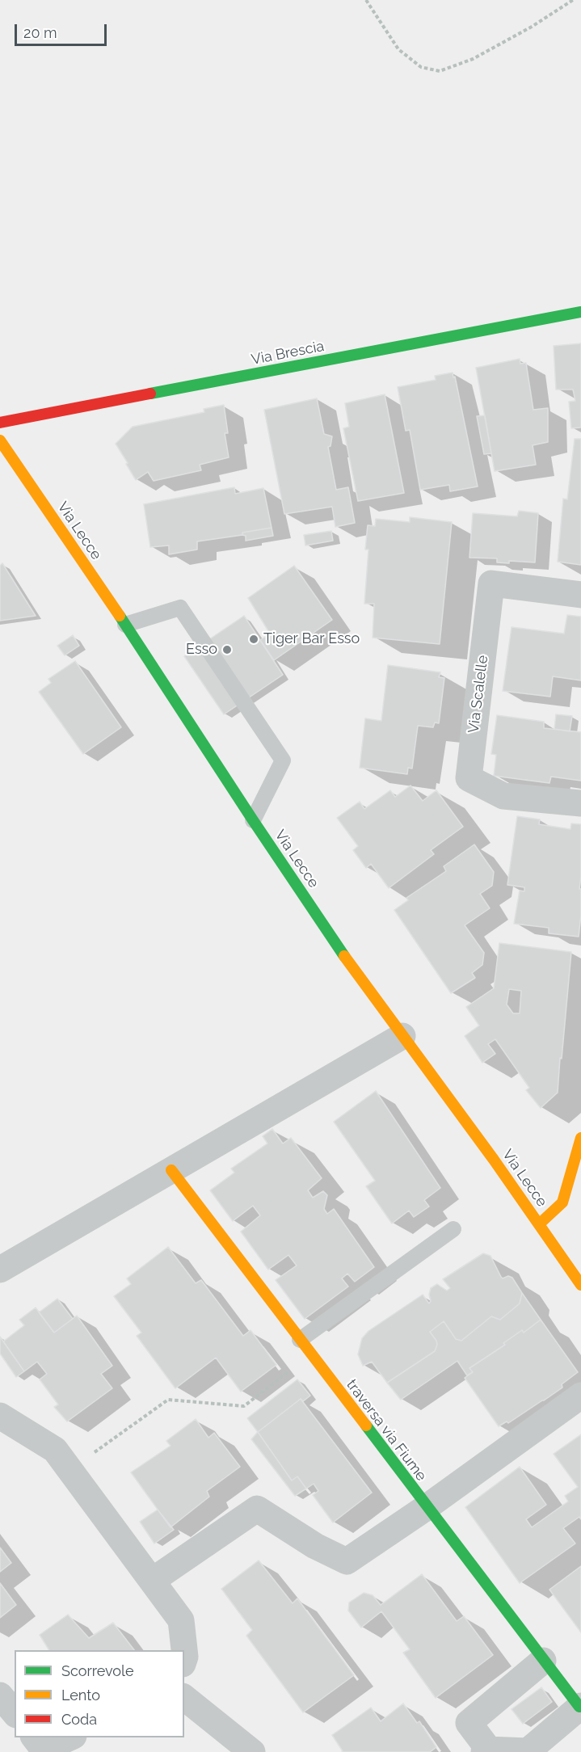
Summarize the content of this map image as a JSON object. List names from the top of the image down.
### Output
{
  "streets": {
    "main road": ["Via Brescia", "Via Lecce", "traversa via Fiume"],
    "street": ["Via Scalelle"]
  },
  "places": ["Tiger Bar Esso", "Esso"],
  "legend": ["Scorrevole", "Lento", "Coda"],
  "scale_bar": "20 m"
}
